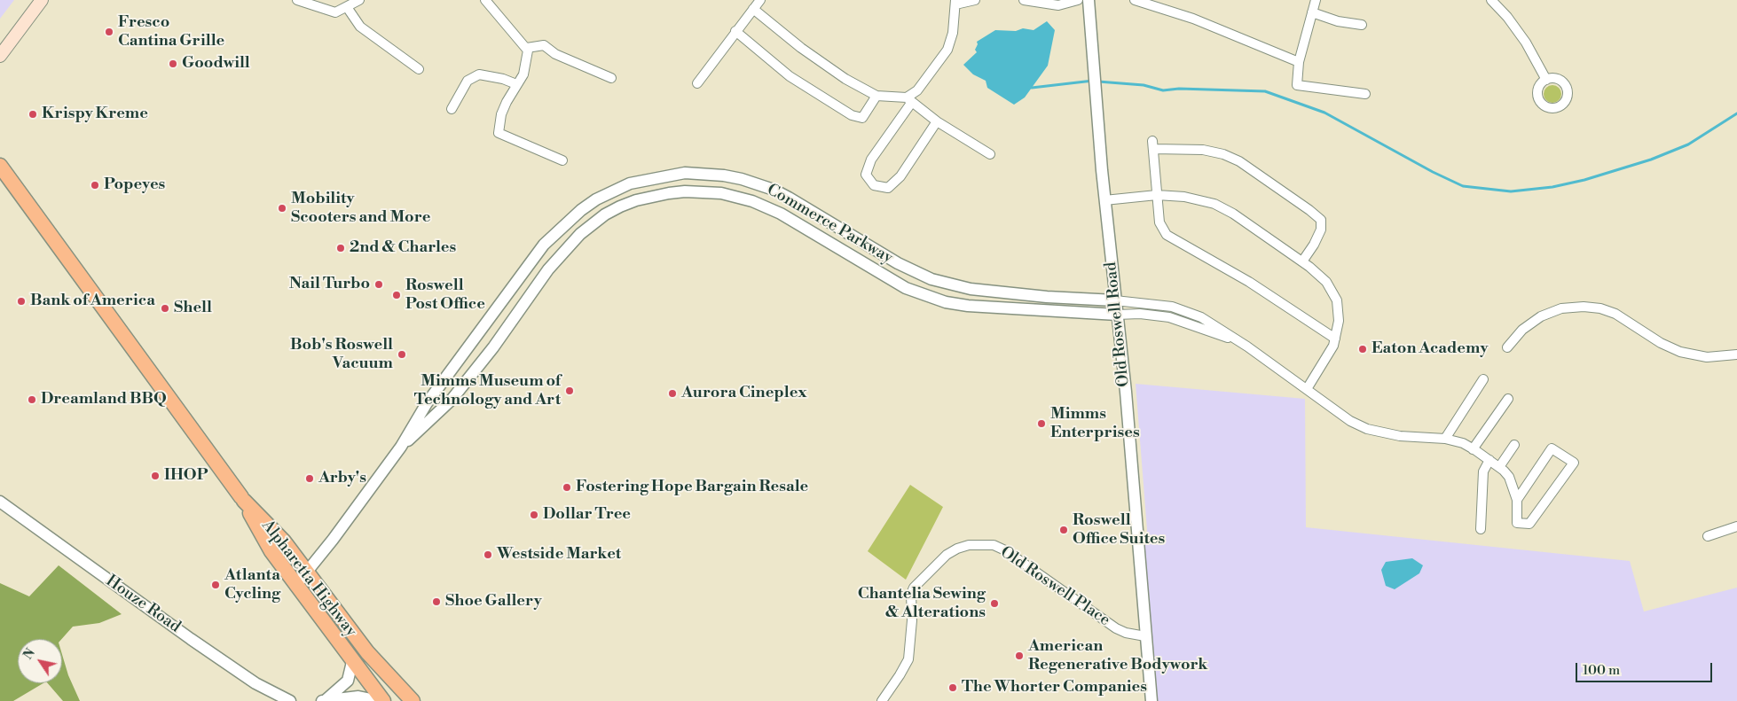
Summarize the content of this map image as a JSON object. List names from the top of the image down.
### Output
{
  "streets": {
    "highway": ["Alpharetta Highway"],
    "street": [
      "Commerce Parkway",
      "Old Roswell Road",
      "Old Roswell Place",
      "Houze Road"
    ]
  },
  "crossings": [
    ["Commerce Parkway", "Old Roswell Road"],
    ["Commerce Parkway", "Alpharetta Highway"],
    ["Old Roswell Road", "Old Roswell Place"]
  ],
  "places": [
    "Fresco Cantina Grille",
    "Goodwill",
    "Krispy Kreme",
    "Popeyes",
    "Mobility Scooters and More",
    "2nd & Charles",
    "Nail Turbo",
    "Roswell Post Office",
    "Bank of America",
    "Shell",
    "Eaton Academy",
    "Bob's Roswell Vacuum",
    "Mimms Museum of Technology and Art",
    "Aurora Cineplex",
    "Dreamland BBQ",
    "Mimms Enterprises",
    "IHOP",
    "Arby's",
    "Fostering Hope Bargain Resale",
    "Dollar Tree",
    "Roswell Office Suites",
    "Westside Market",
    "Atlanta Cycling",
    "Shoe Gallery",
    "Chantelia Sewing & Alterations",
    "American Regenerative Bodywork",
    "The Whorter Companies"
  ],
  "scale_bar": "100 m",
  "north": "top left"
}
